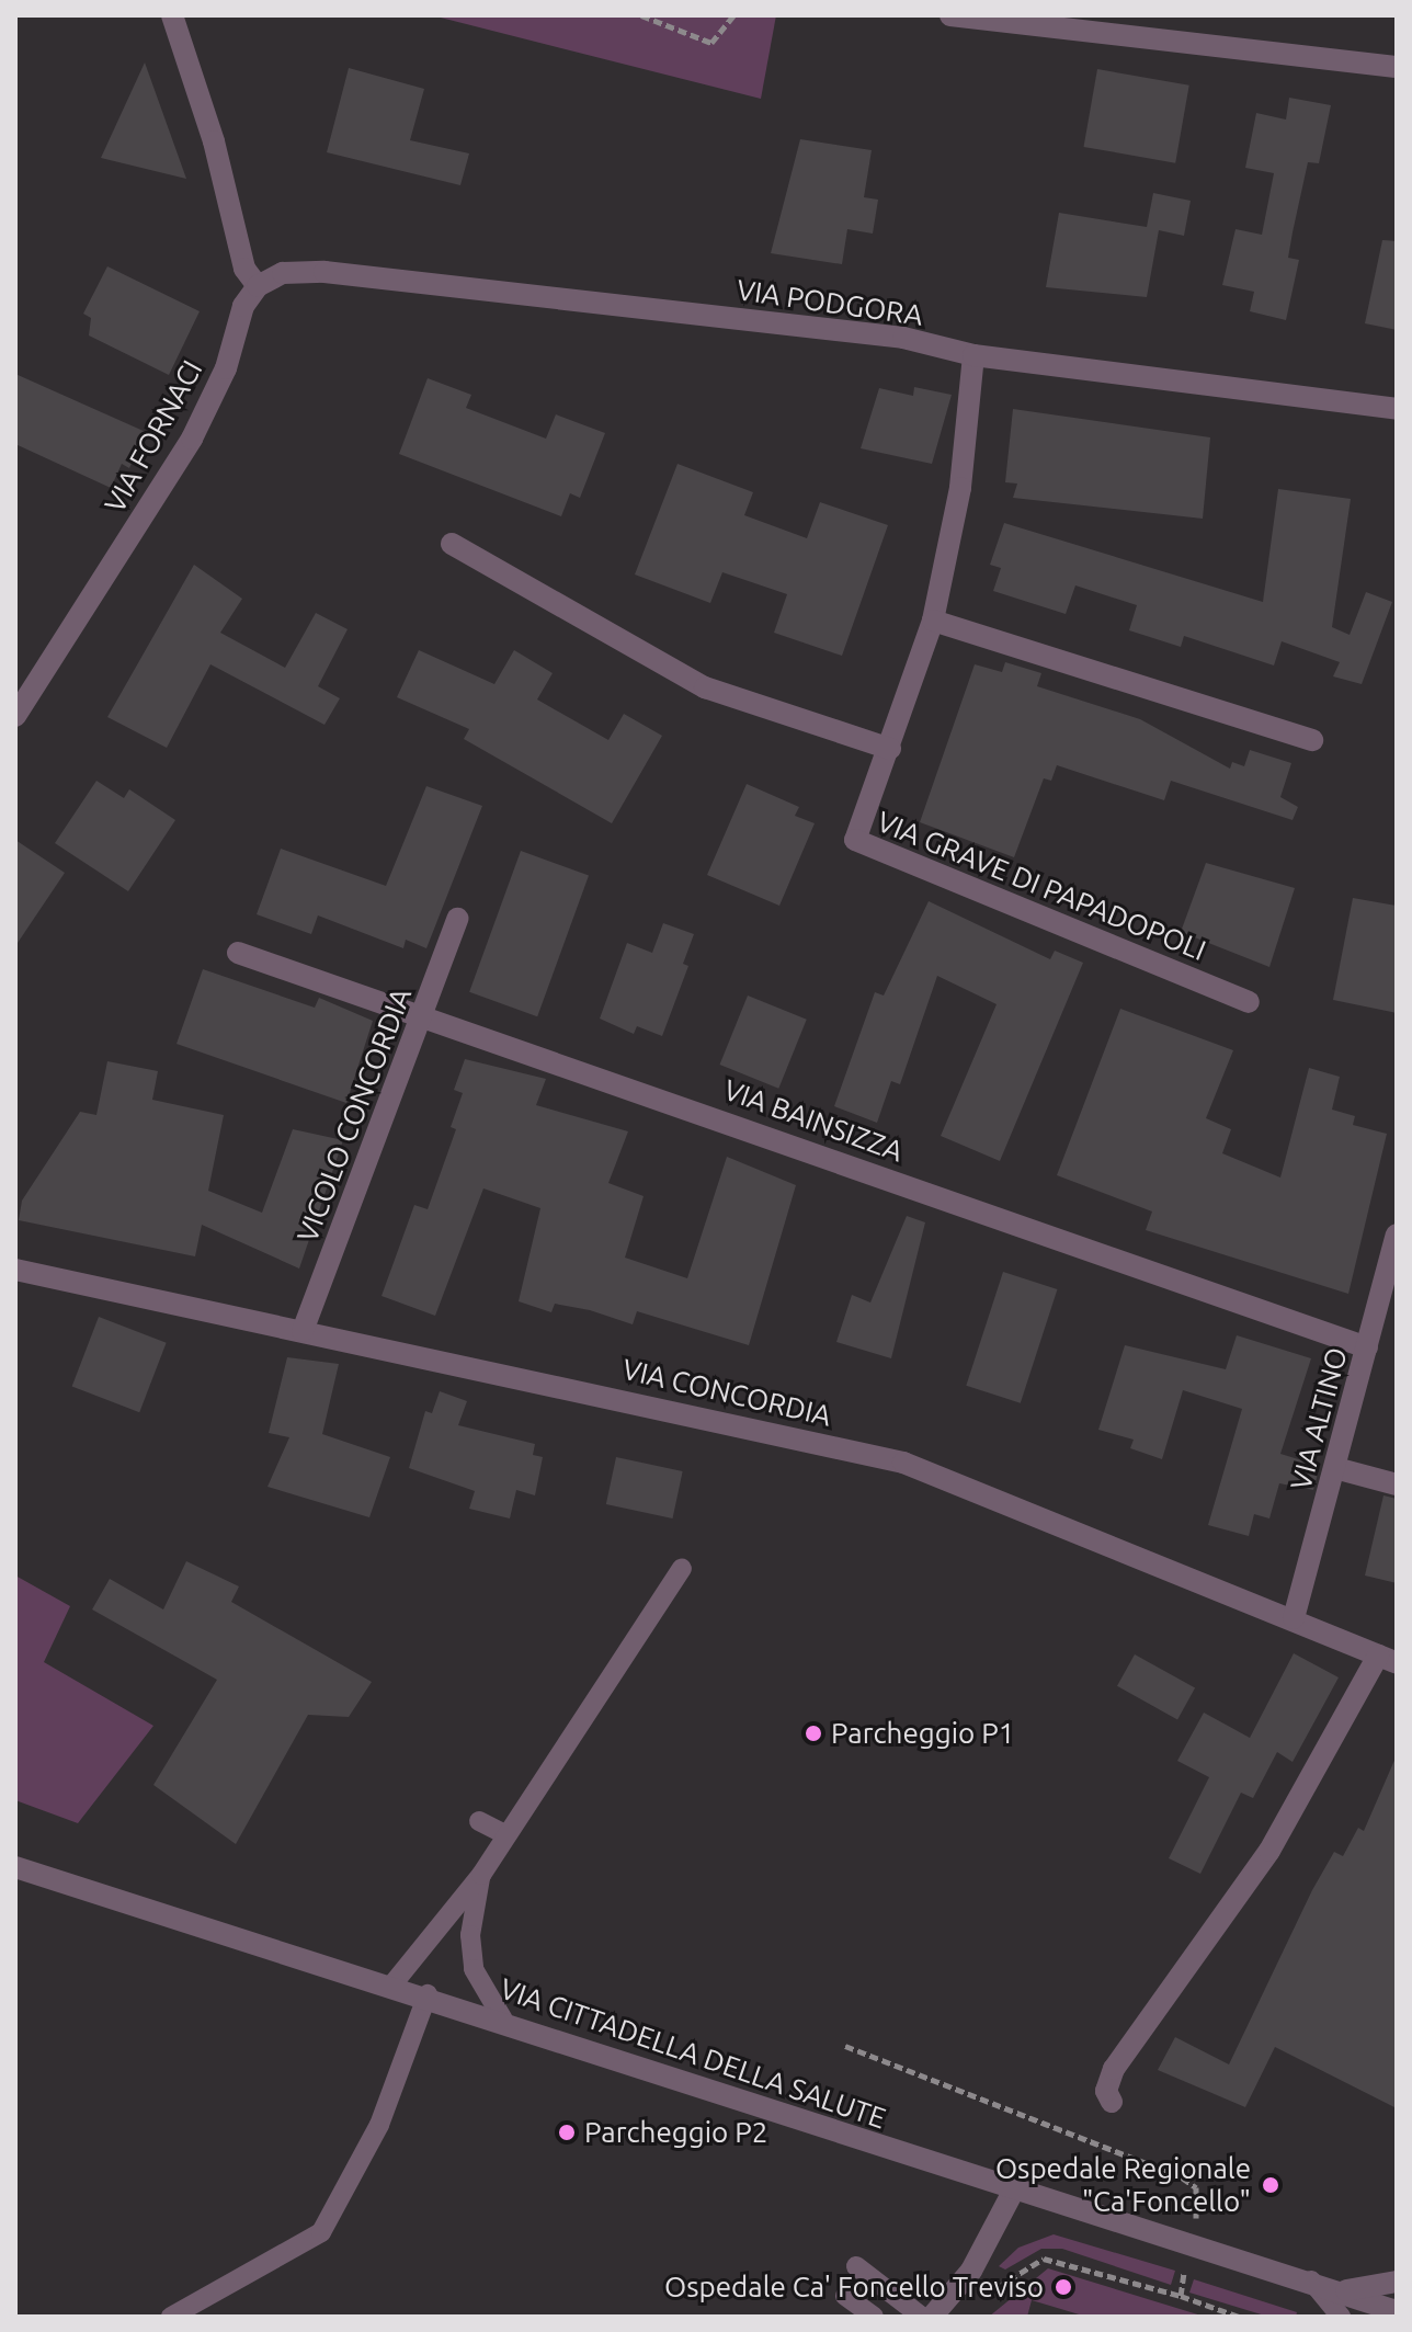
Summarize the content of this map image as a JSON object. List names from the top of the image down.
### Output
{
  "streets": {
    "street": [
      "VIA PODGORA",
      "VIA FORNACI",
      "VIA GRAVE DI PAPADOPOLI",
      "VICOLO CONCORDIA",
      "VIA BAINSIZZA",
      "VIA CONCORDIA",
      "VIA ALTINO",
      "VIA CITTADELLA DELLA SALUTE"
    ]
  },
  "crossings": [
    ["VIA PODGORA", "VIA FORNACI"],
    ["VIA PODGORA", "VIA GRAVE DI PAPADOPOLI"],
    ["VICOLO CONCORDIA", "VIA BAINSIZZA"],
    ["VICOLO CONCORDIA", "VIA CONCORDIA"],
    ["VIA BAINSIZZA", "VIA ALTINO"],
    ["VIA CONCORDIA", "VIA ALTINO"]
  ],
  "places": [
    "Parcheggio P1",
    "Parcheggio P2",
    "Ospedale Regionale \"Ca'Foncello\"",
    "Ospedale Ca' Foncello Treviso"
  ]
}
